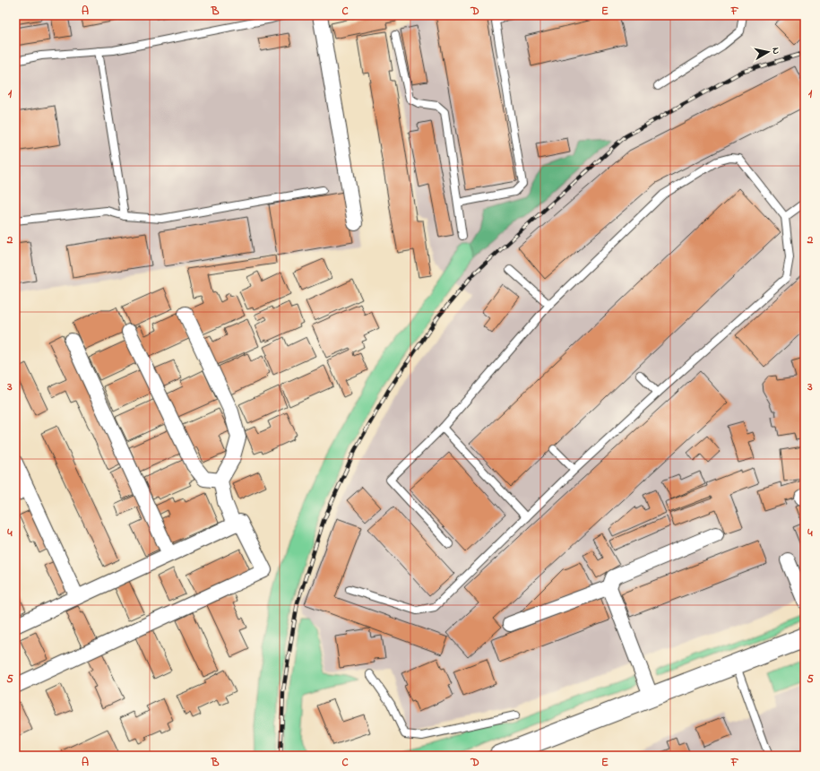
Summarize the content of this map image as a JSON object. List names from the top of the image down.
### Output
{
  "north": "right",
  "grid": {
    "columns": [
      "A",
      "B",
      "C",
      "D",
      "E",
      "F"
    ],
    "rows": [
      "1",
      "2",
      "3",
      "4",
      "5"
    ]
  }
}
